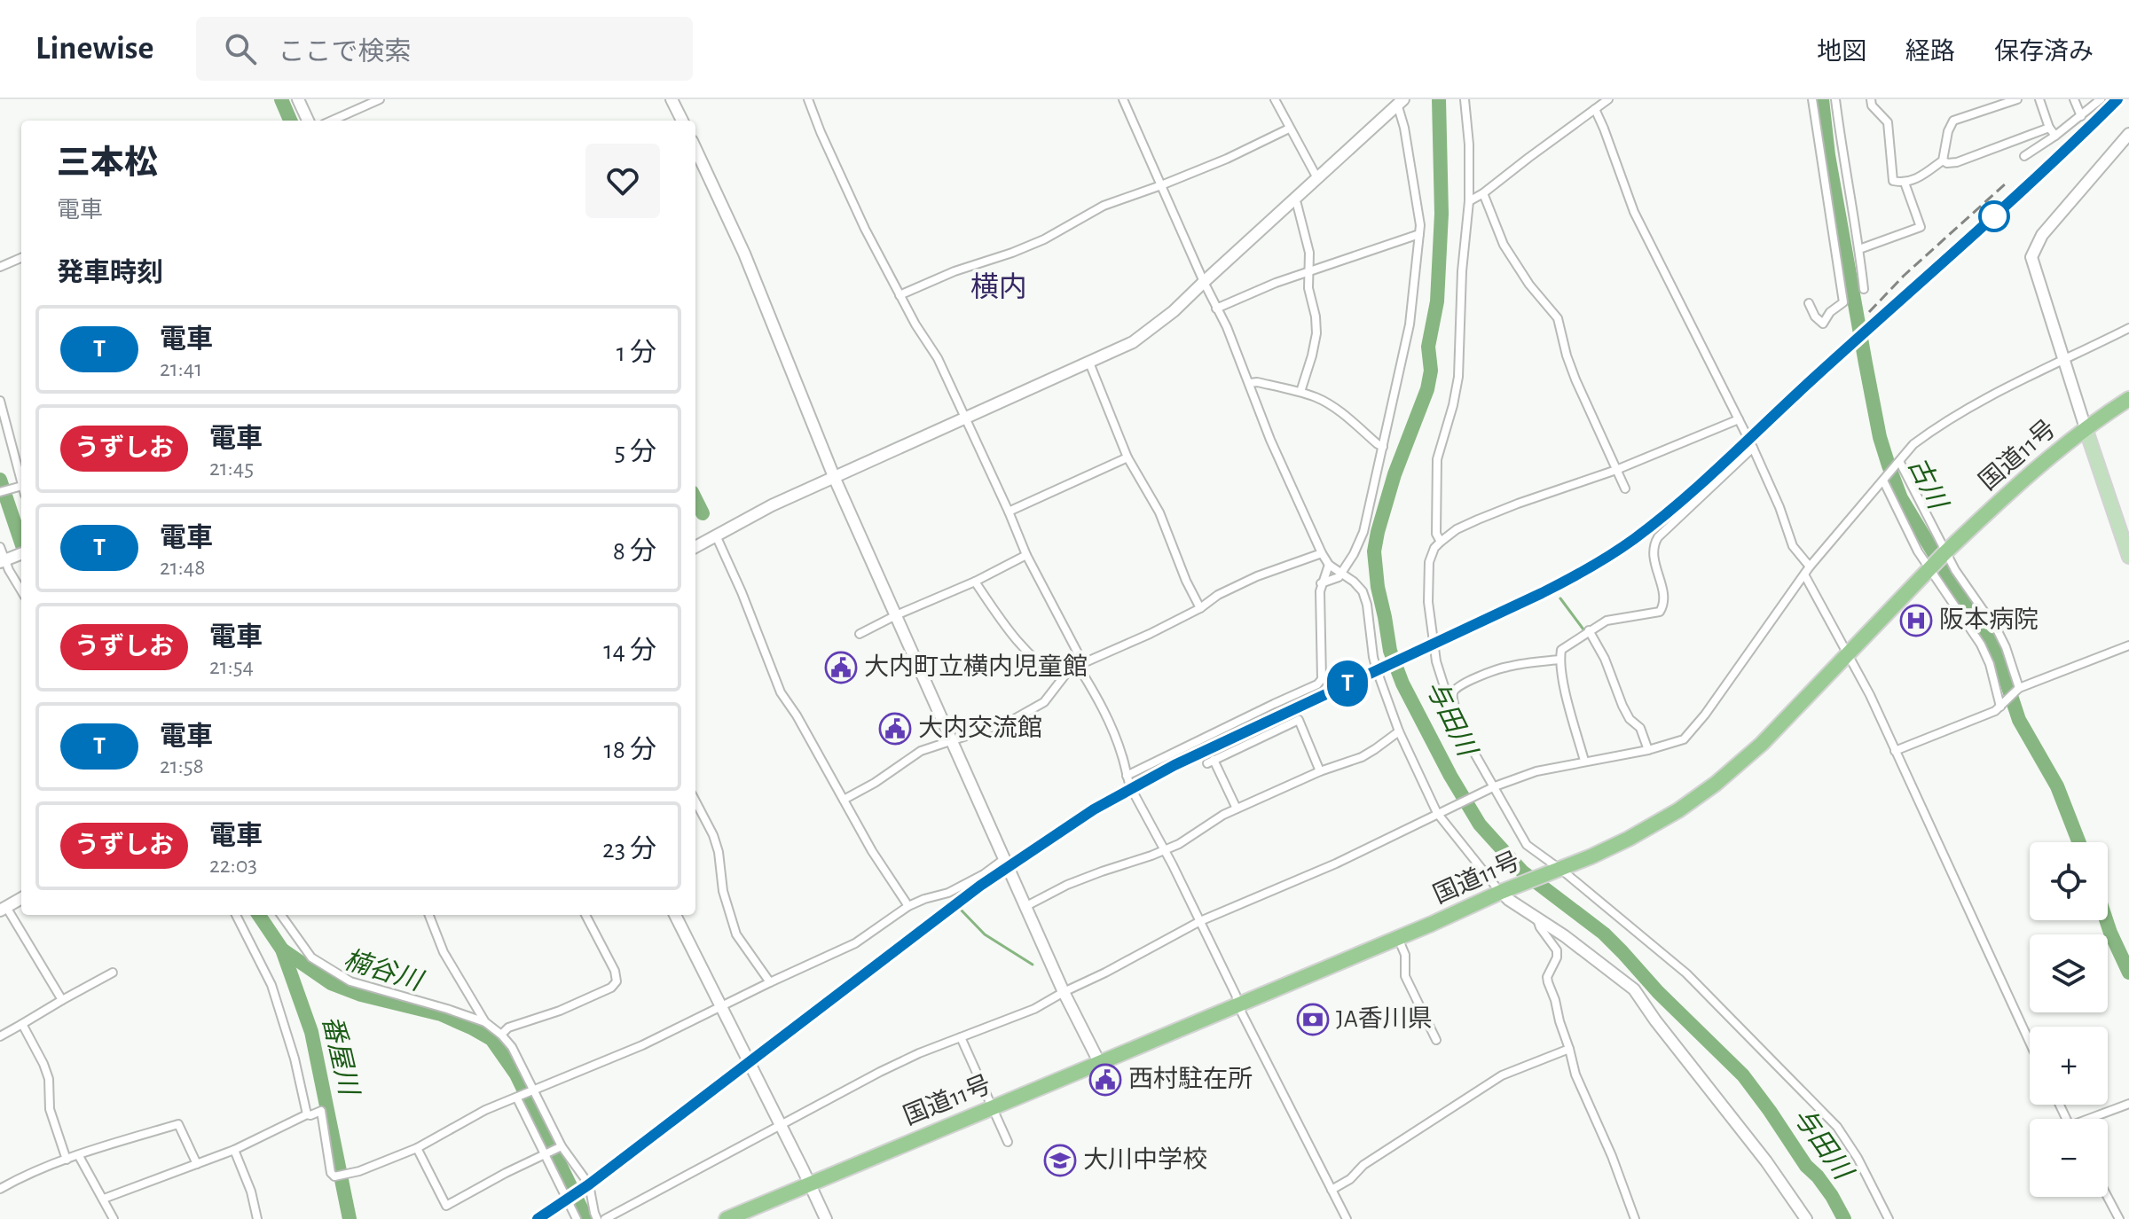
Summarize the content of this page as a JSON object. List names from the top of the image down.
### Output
{
  "streets": {
    "highway": ["国道11号"]
  },
  "districts": ["横内"],
  "water": [
    "古川",
    "与田川",
    "楠谷川",
    "番屋川"
  ],
  "places": {
    "hospital": ["阪本病院"],
    "public building": ["大内町立横内児童館", "大内交流館", "西村駐在所"],
    "bank": ["JA香川県"],
    "school or university": ["大川中学校"]
  },
  "page": {
    "header": "Linewise",
    "search": "ここで検索",
    "nav": ["地図", "経路", "保存済み"],
    "on_map": "T",
    "heading": [
      ["三本松", "電車"],
      "発車時刻"
    ],
    "list": [
      {
        "mark": "T",
        "name": "電車",
        "note": "21:41",
        "value": "1 分"
      },
      {
        "mark": "うずしお",
        "name": "電車",
        "note": "21:45",
        "value": "5 分"
      },
      {
        "mark": "T",
        "name": "電車",
        "note": "21:48",
        "value": "8 分"
      },
      {
        "mark": "うずしお",
        "name": "電車",
        "note": "21:54",
        "value": "14 分"
      },
      {
        "mark": "T",
        "name": "電車",
        "note": "21:58",
        "value": "18 分"
      },
      {
        "mark": "うずしお",
        "name": "電車",
        "note": "22:03",
        "value": "23 分"
      }
    ],
    "map_buttons": ["+", "−"]
  }
}
